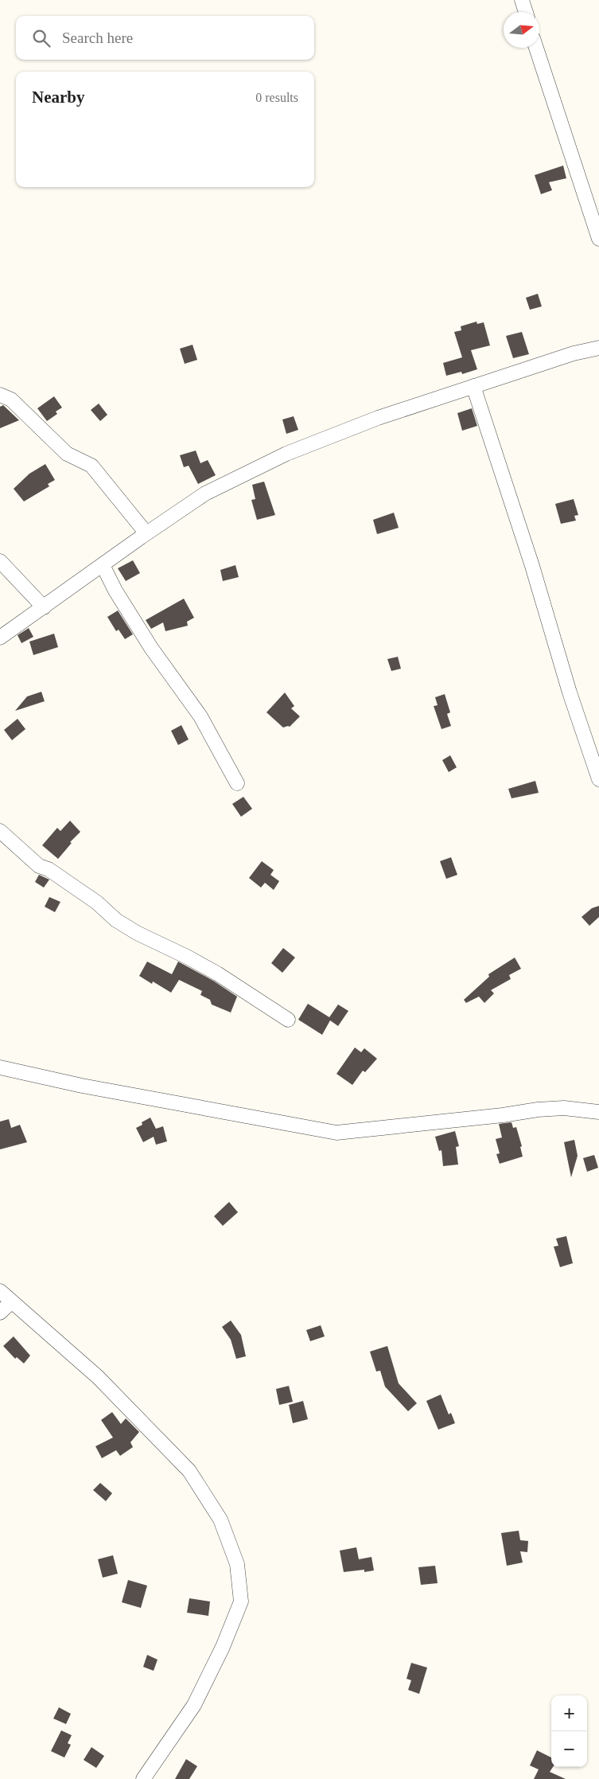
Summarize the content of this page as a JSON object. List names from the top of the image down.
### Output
{
  "north": "right",
  "page": {
    "search": "Search here",
    "heading": ["Nearby", "0 results"],
    "map_buttons": ["+", "−"]
  }
}
